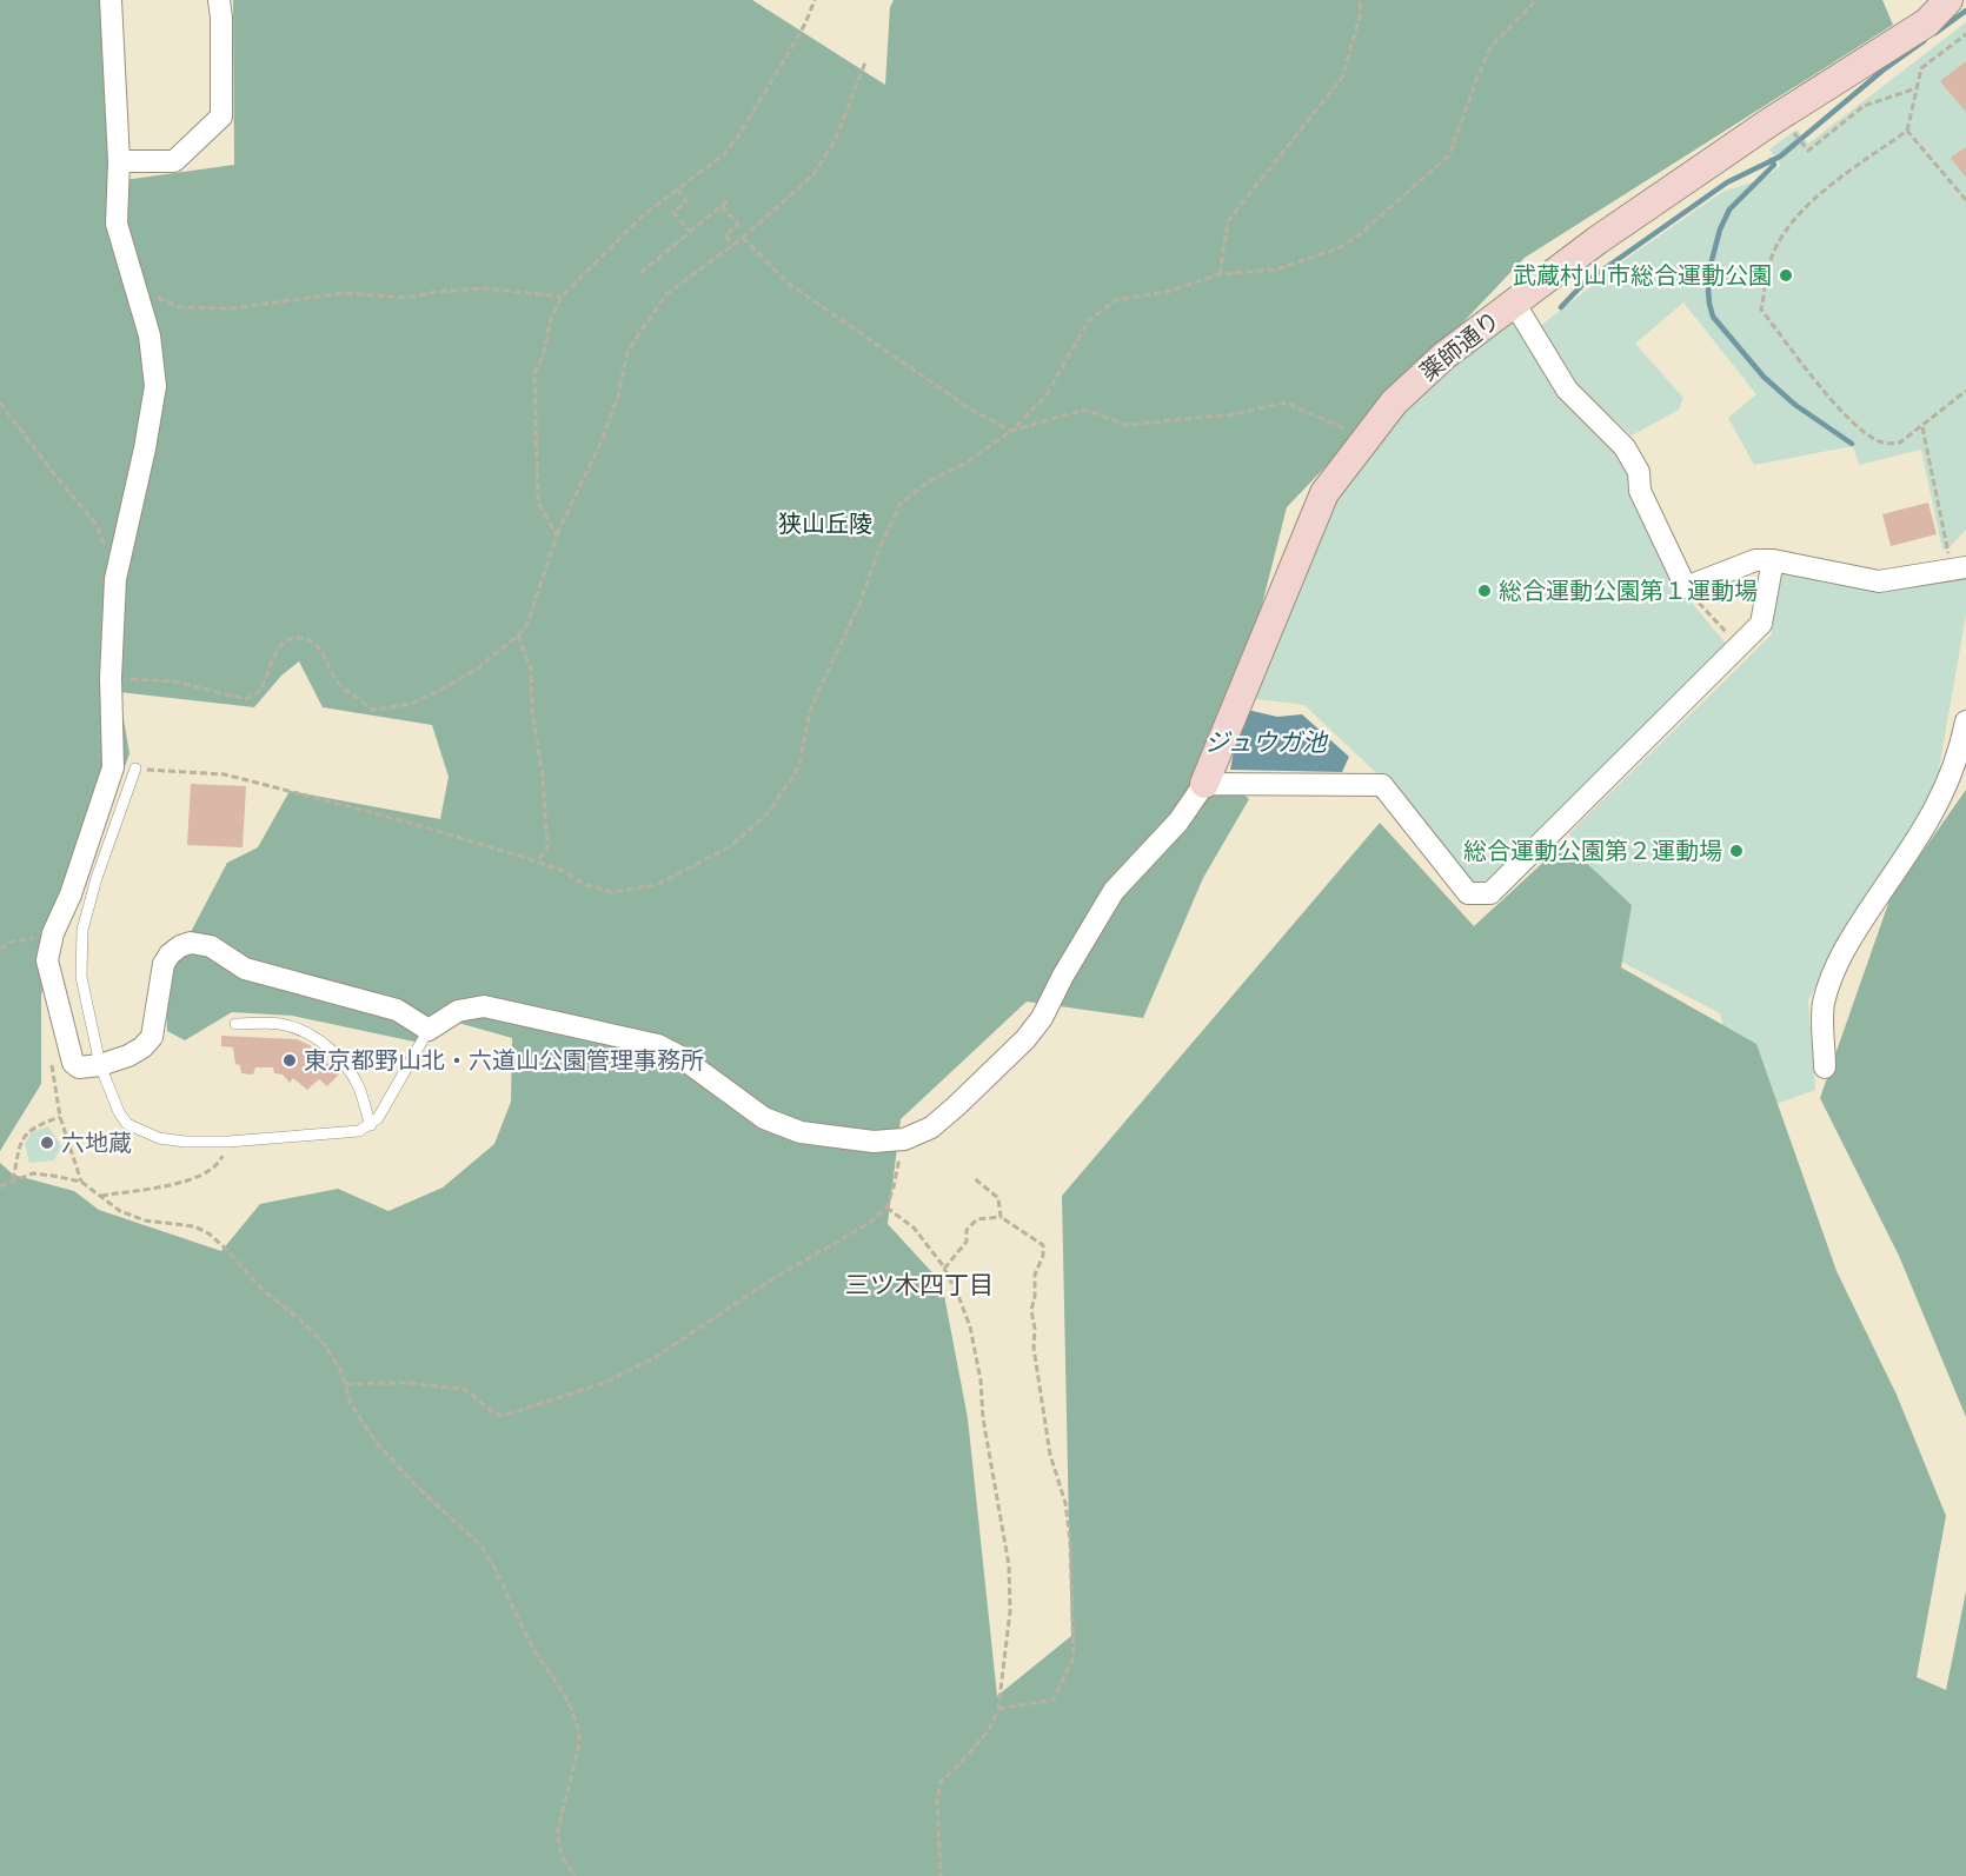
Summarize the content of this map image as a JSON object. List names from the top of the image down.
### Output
{
  "streets": {
    "street": ["薬師通り"]
  },
  "districts": ["三ツ木四丁目"],
  "water": ["ジュウガ池"],
  "parks": ["狭山丘陵"],
  "places": [
    "武蔵村山市総合運動公園",
    "総合運動公園第１運動場",
    "総合運動公園第２運動場",
    "東京都野山北・六道山公園管理事務所",
    "六地蔵"
  ]
}
